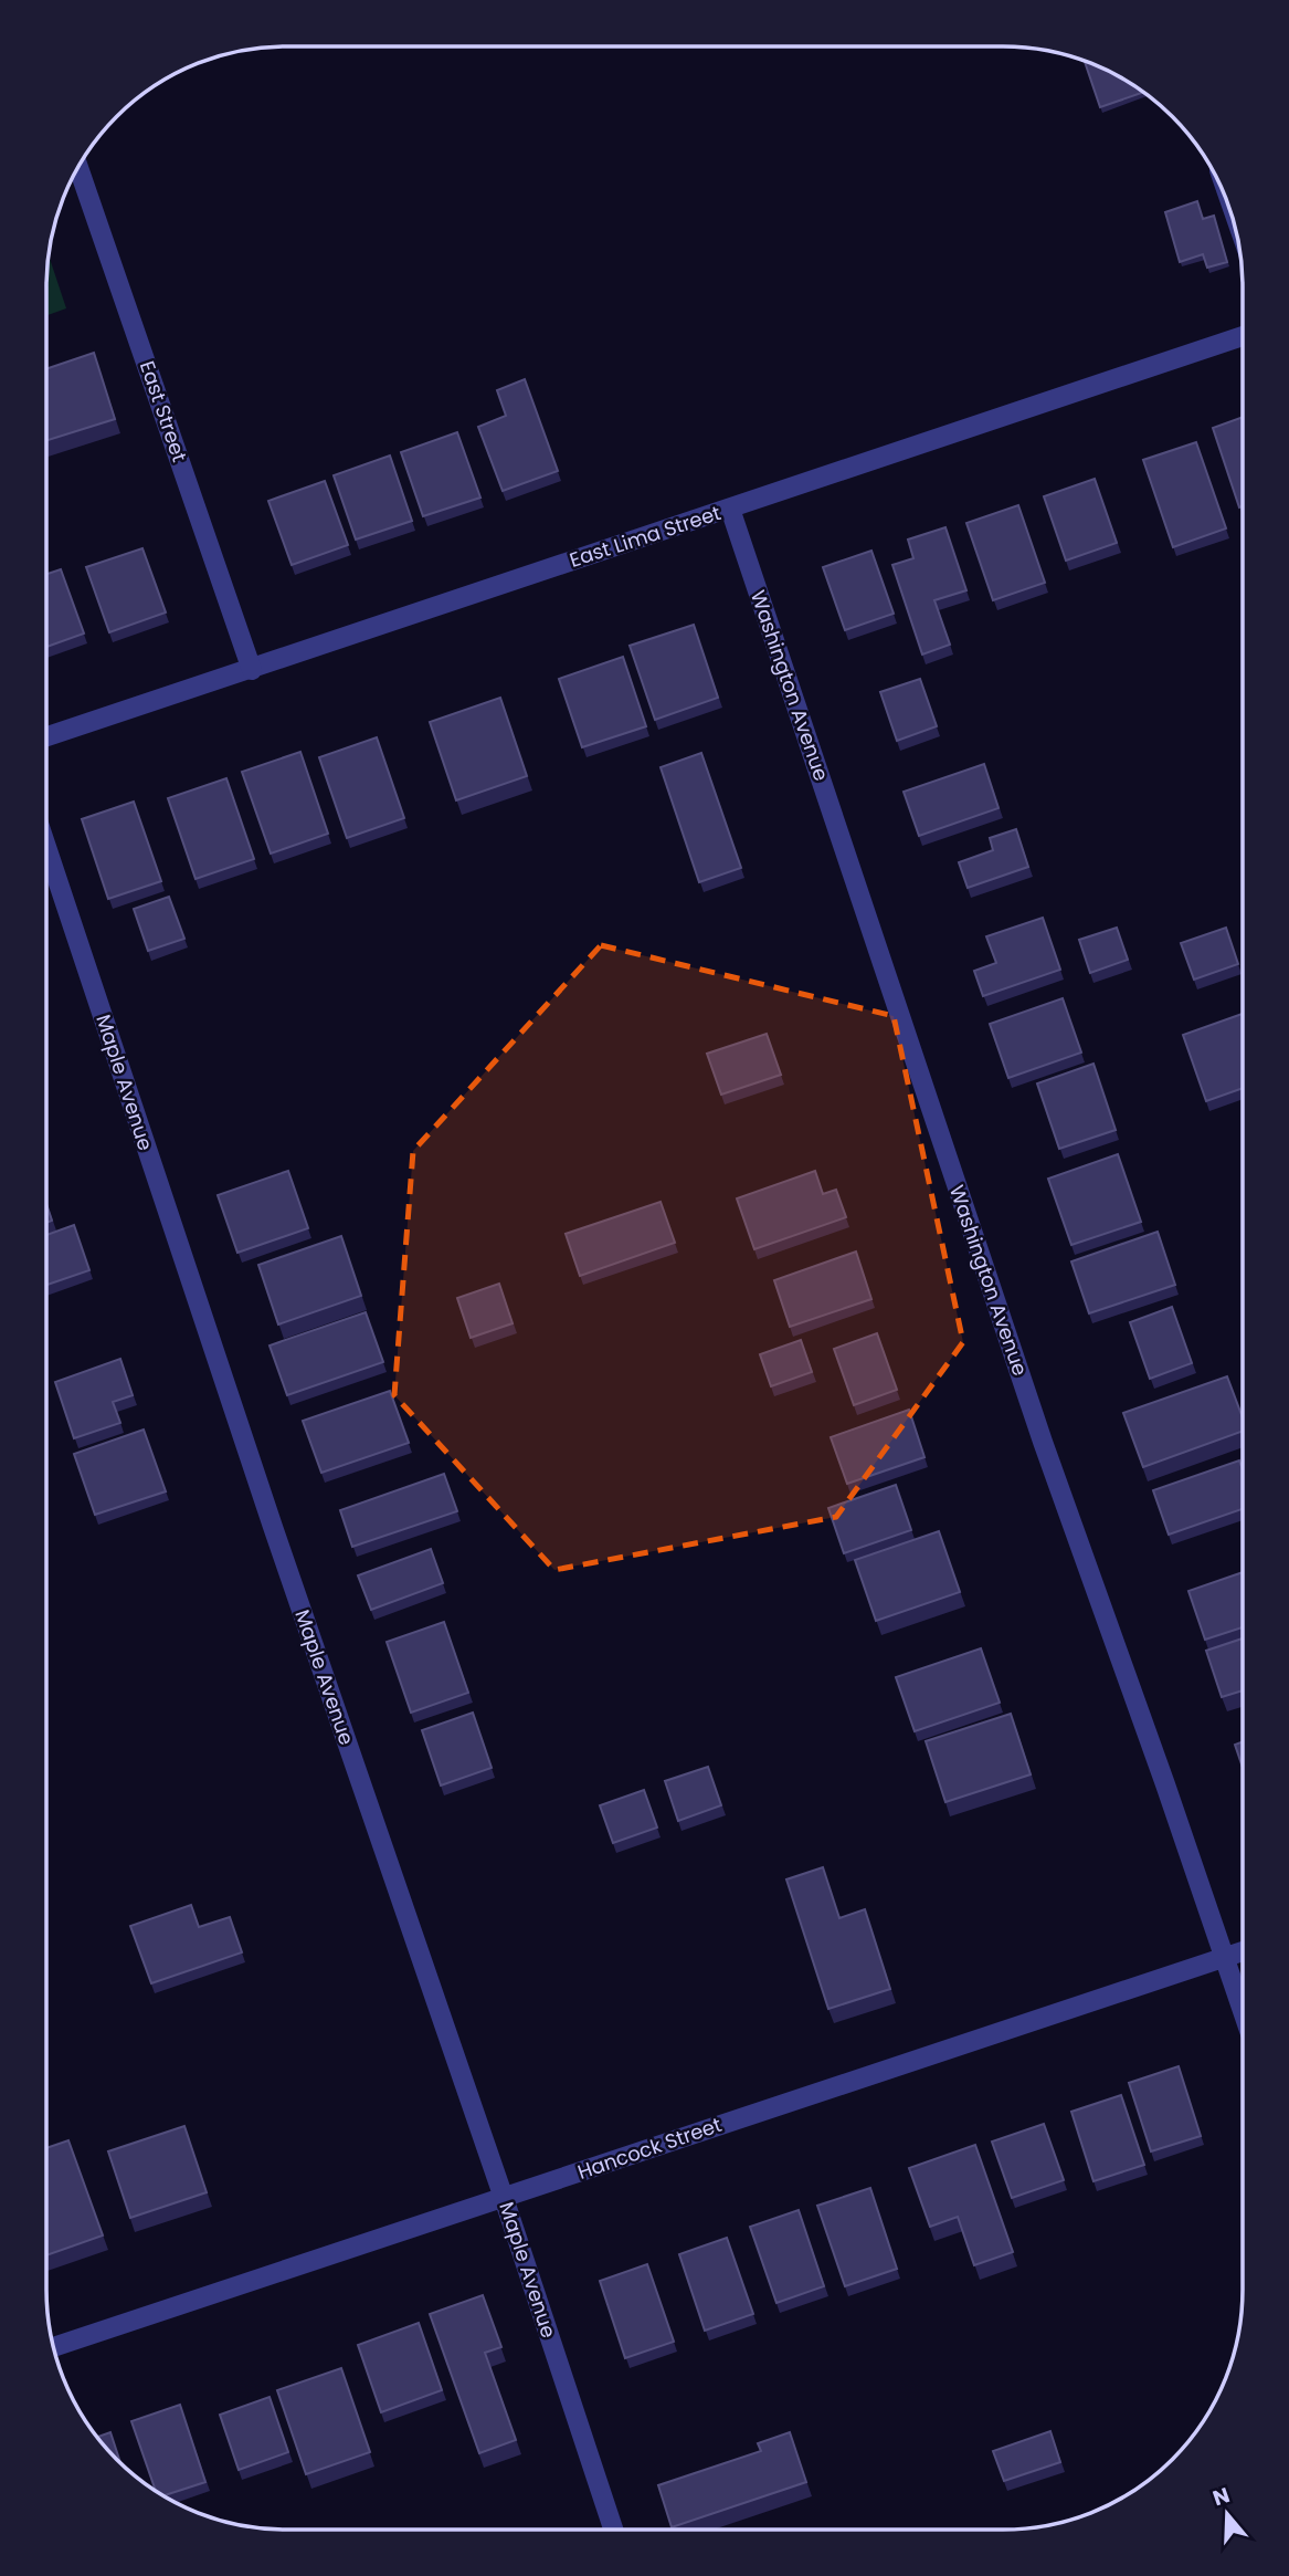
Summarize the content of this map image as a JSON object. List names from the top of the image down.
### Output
{
  "streets": {
    "street": [
      "East Street",
      "East Lima Street",
      "Washington Avenue",
      "Maple Avenue",
      "Hancock Street"
    ]
  },
  "crossings": [
    ["East Street", "East Lima Street"],
    ["East Lima Street", "Washington Avenue"],
    ["Washington Avenue", "Hancock Street"],
    ["Maple Avenue", "Hancock Street"]
  ],
  "north": "top"
}
